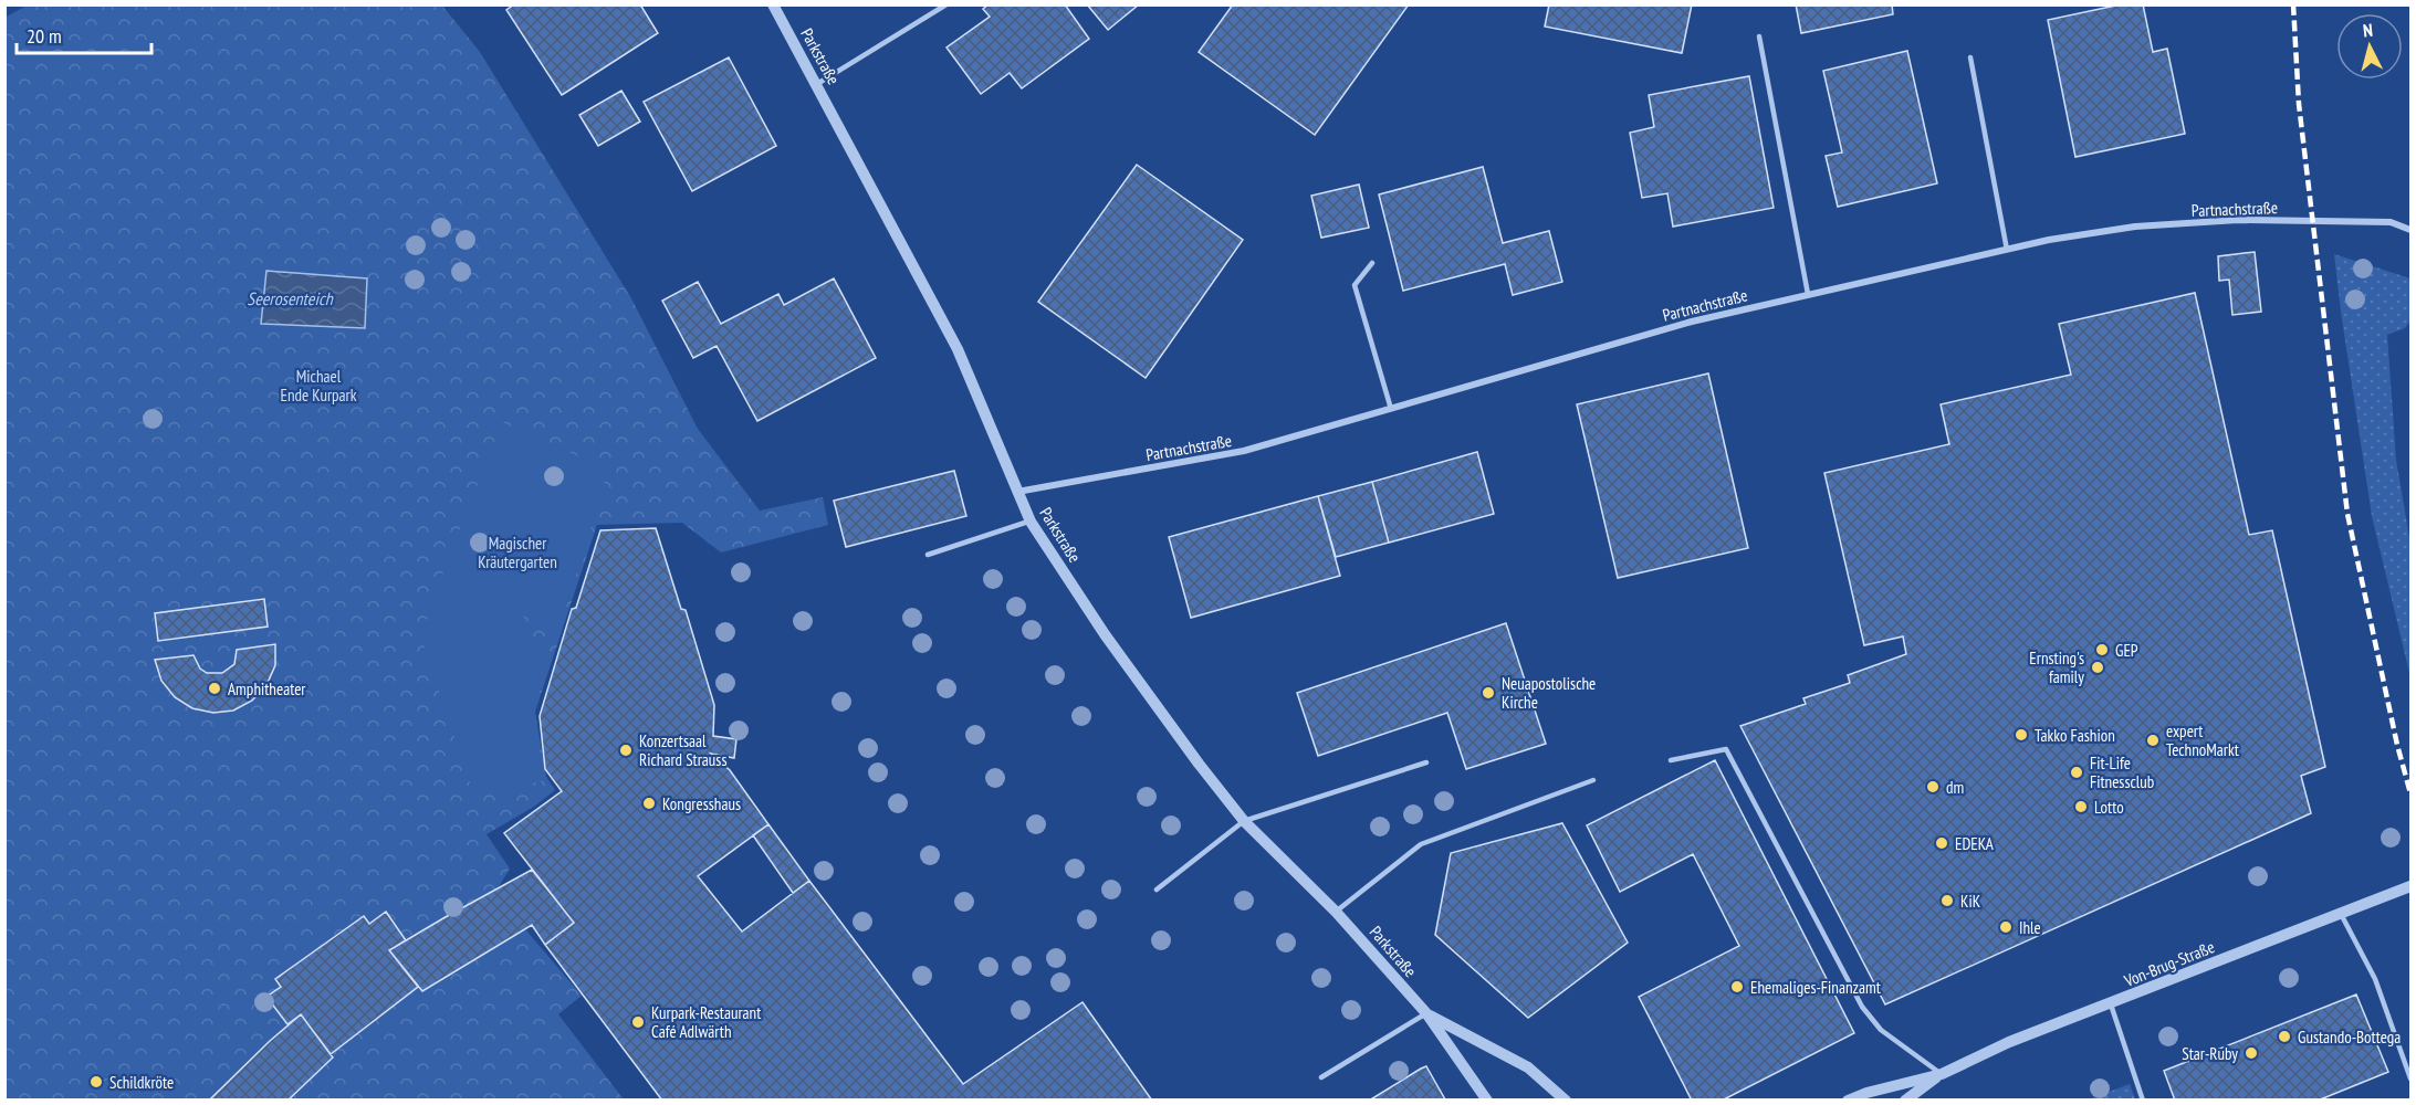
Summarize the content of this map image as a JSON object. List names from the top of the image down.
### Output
{
  "streets": {
    "street": ["Parkstraße", "Partnachstraße", "Von-Brug-Straße"]
  },
  "crossings": [
    ["Parkstraße", "Partnachstraße"]
  ],
  "water": ["Seerosenteich"],
  "parks": ["Michael Ende Kurpark", "Magischer Kräutergarten"],
  "places": [
    "GEP",
    "Ernsting's family",
    "Amphitheater",
    "Neuapostolische Kirche",
    "Takko Fashion",
    "expert TechnoMarkt",
    "Konzertsaal Richard Strauss",
    "Fit-Life Fitnessclub",
    "dm",
    "Kongresshaus",
    "Lotto",
    "EDEKA",
    "KiK",
    "Ihle",
    "Ehemaliges-Finanzamt",
    "Kurpark-Restaurant Café Adlwärth",
    "Gustando-Bottega",
    "Star-Ruby",
    "Schildkröte"
  ],
  "scale_bar": "20 m",
  "north": "top"
}
